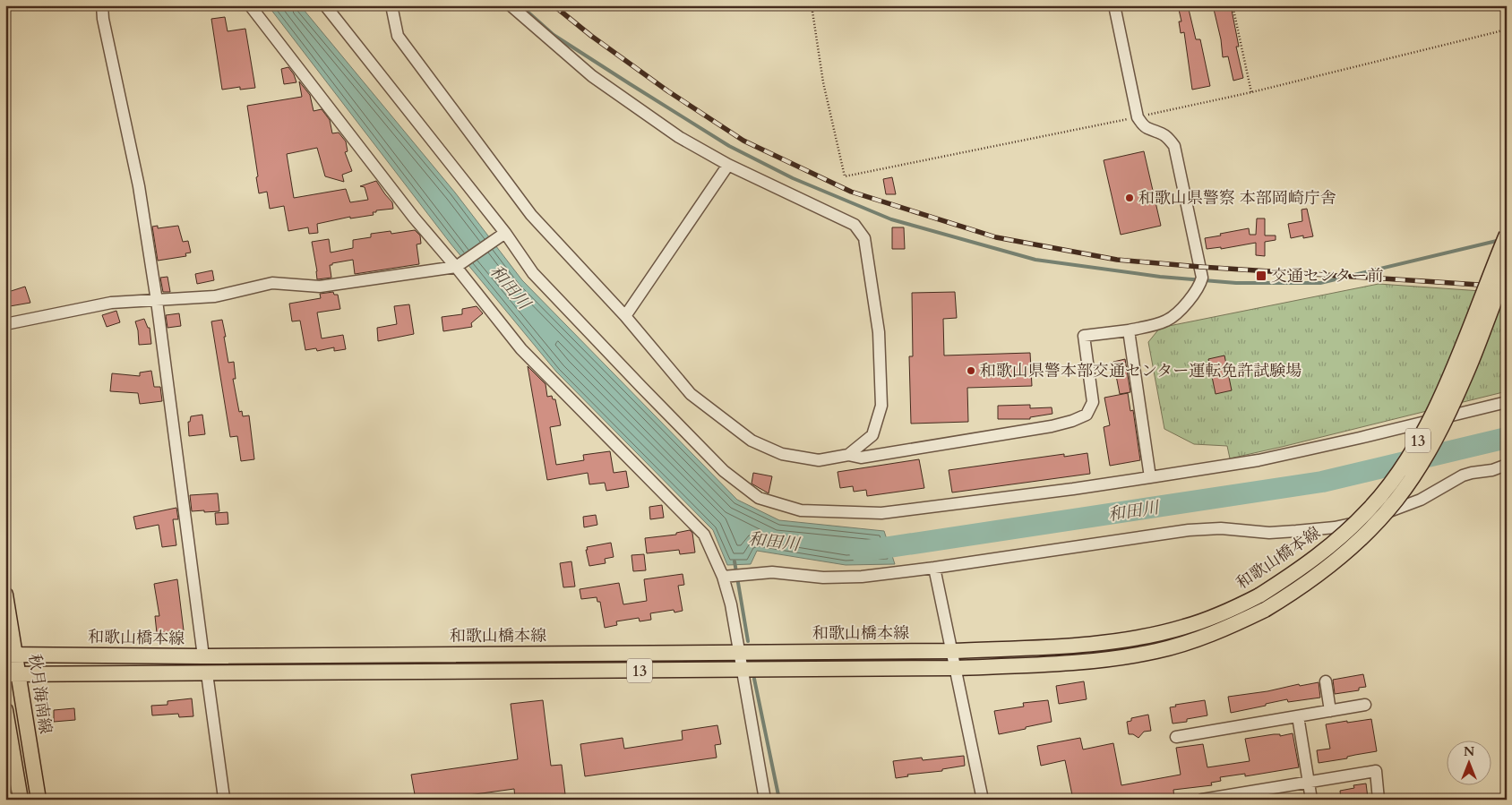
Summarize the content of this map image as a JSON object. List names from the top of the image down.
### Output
{
  "streets": {
    "main road": ["13", "和歌山橋本線", "秋月海南線"]
  },
  "crossings": [
    ["13", "秋月海南線"],
    ["和歌山橋本線", "秋月海南線"]
  ],
  "water": ["和田川"],
  "places": {
    "other": ["和歌山県警察 本部岡崎庁舎", "和歌山県警本部交通センター運転免許試験場"],
    "transit": ["交通センター前"]
  },
  "north": "top"
}
